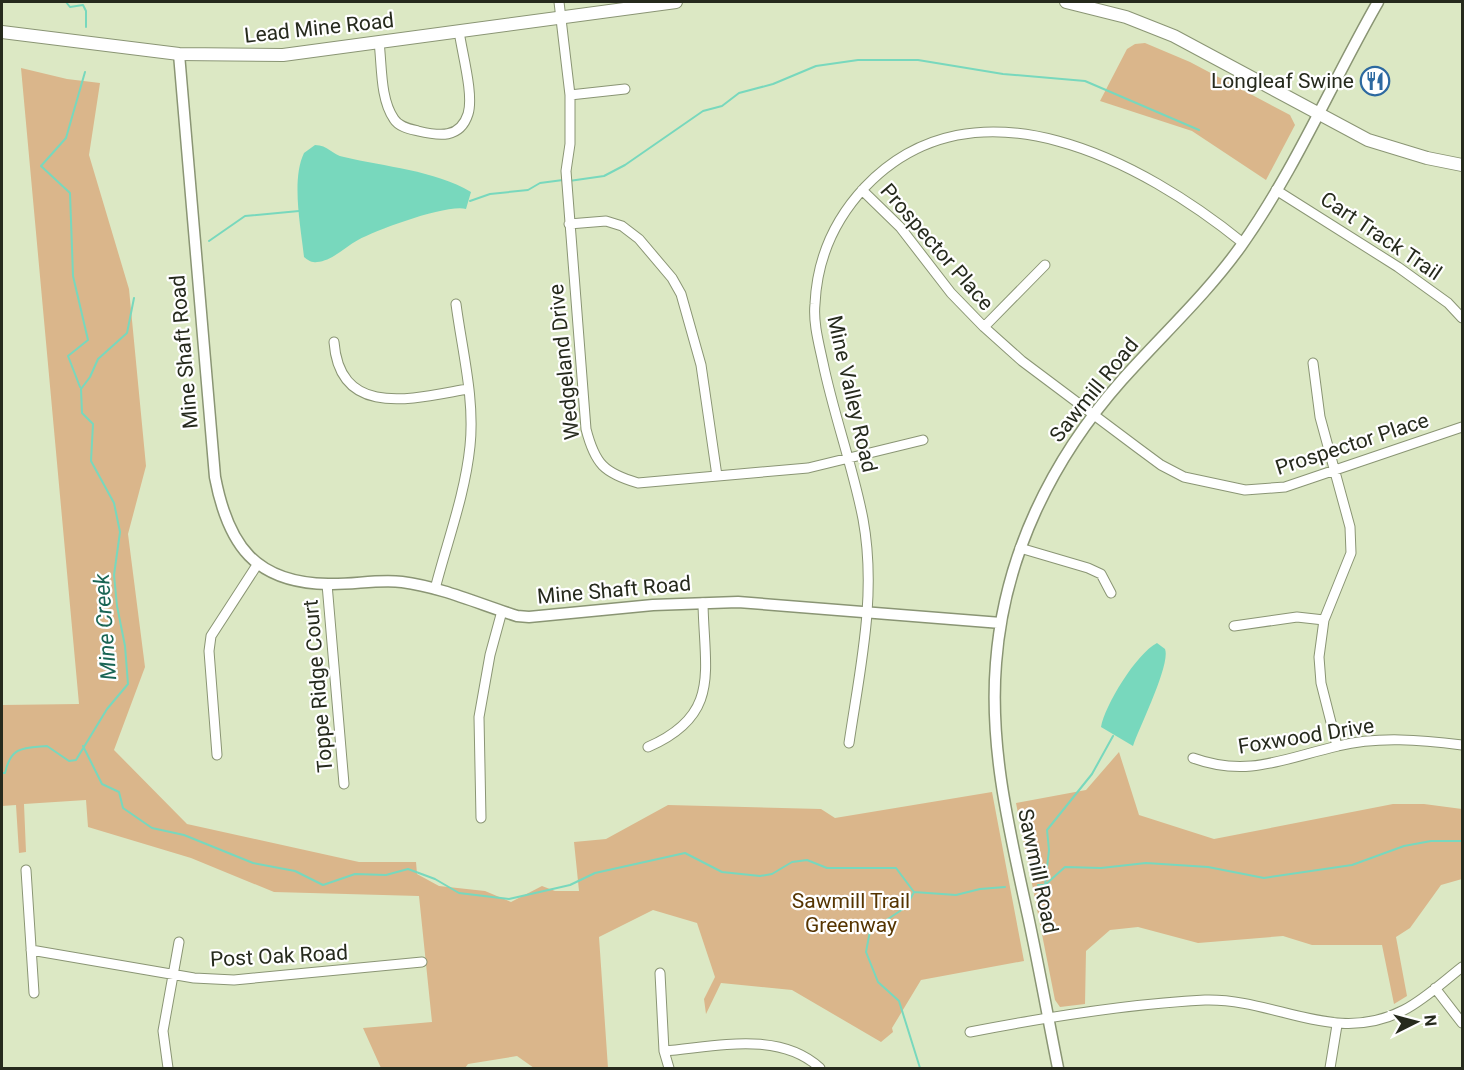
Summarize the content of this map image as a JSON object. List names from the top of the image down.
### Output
{
  "streets": {
    "main road": ["Lead Mine Road"],
    "street": [
      "Cart Track Trail",
      "Prospector Place",
      "Mine Shaft Road",
      "Wedgeland Drive",
      "Sawmill Road",
      "Mine Valley Road",
      "Toppe Ridge Court",
      "Foxwood Drive",
      "Post Oak Road"
    ]
  },
  "crossings": [
    ["Lead Mine Road", "Mine Shaft Road"],
    ["Lead Mine Road", "Wedgeland Drive"],
    ["Cart Track Trail", "Sawmill Road"],
    ["Prospector Place", "Sawmill Road"],
    ["Prospector Place", "Mine Valley Road"],
    ["Mine Shaft Road", "Sawmill Road"],
    ["Mine Shaft Road", "Mine Valley Road"],
    ["Mine Shaft Road", "Toppe Ridge Court"],
    ["Wedgeland Drive", "Mine Valley Road"],
    ["Sawmill Road", "Mine Valley Road"]
  ],
  "water": ["Mine Creek"],
  "parks": ["Sawmill Trail Greenway"],
  "places": {
    "restaurant": ["Longleaf Swine"]
  },
  "north": "right"
}
